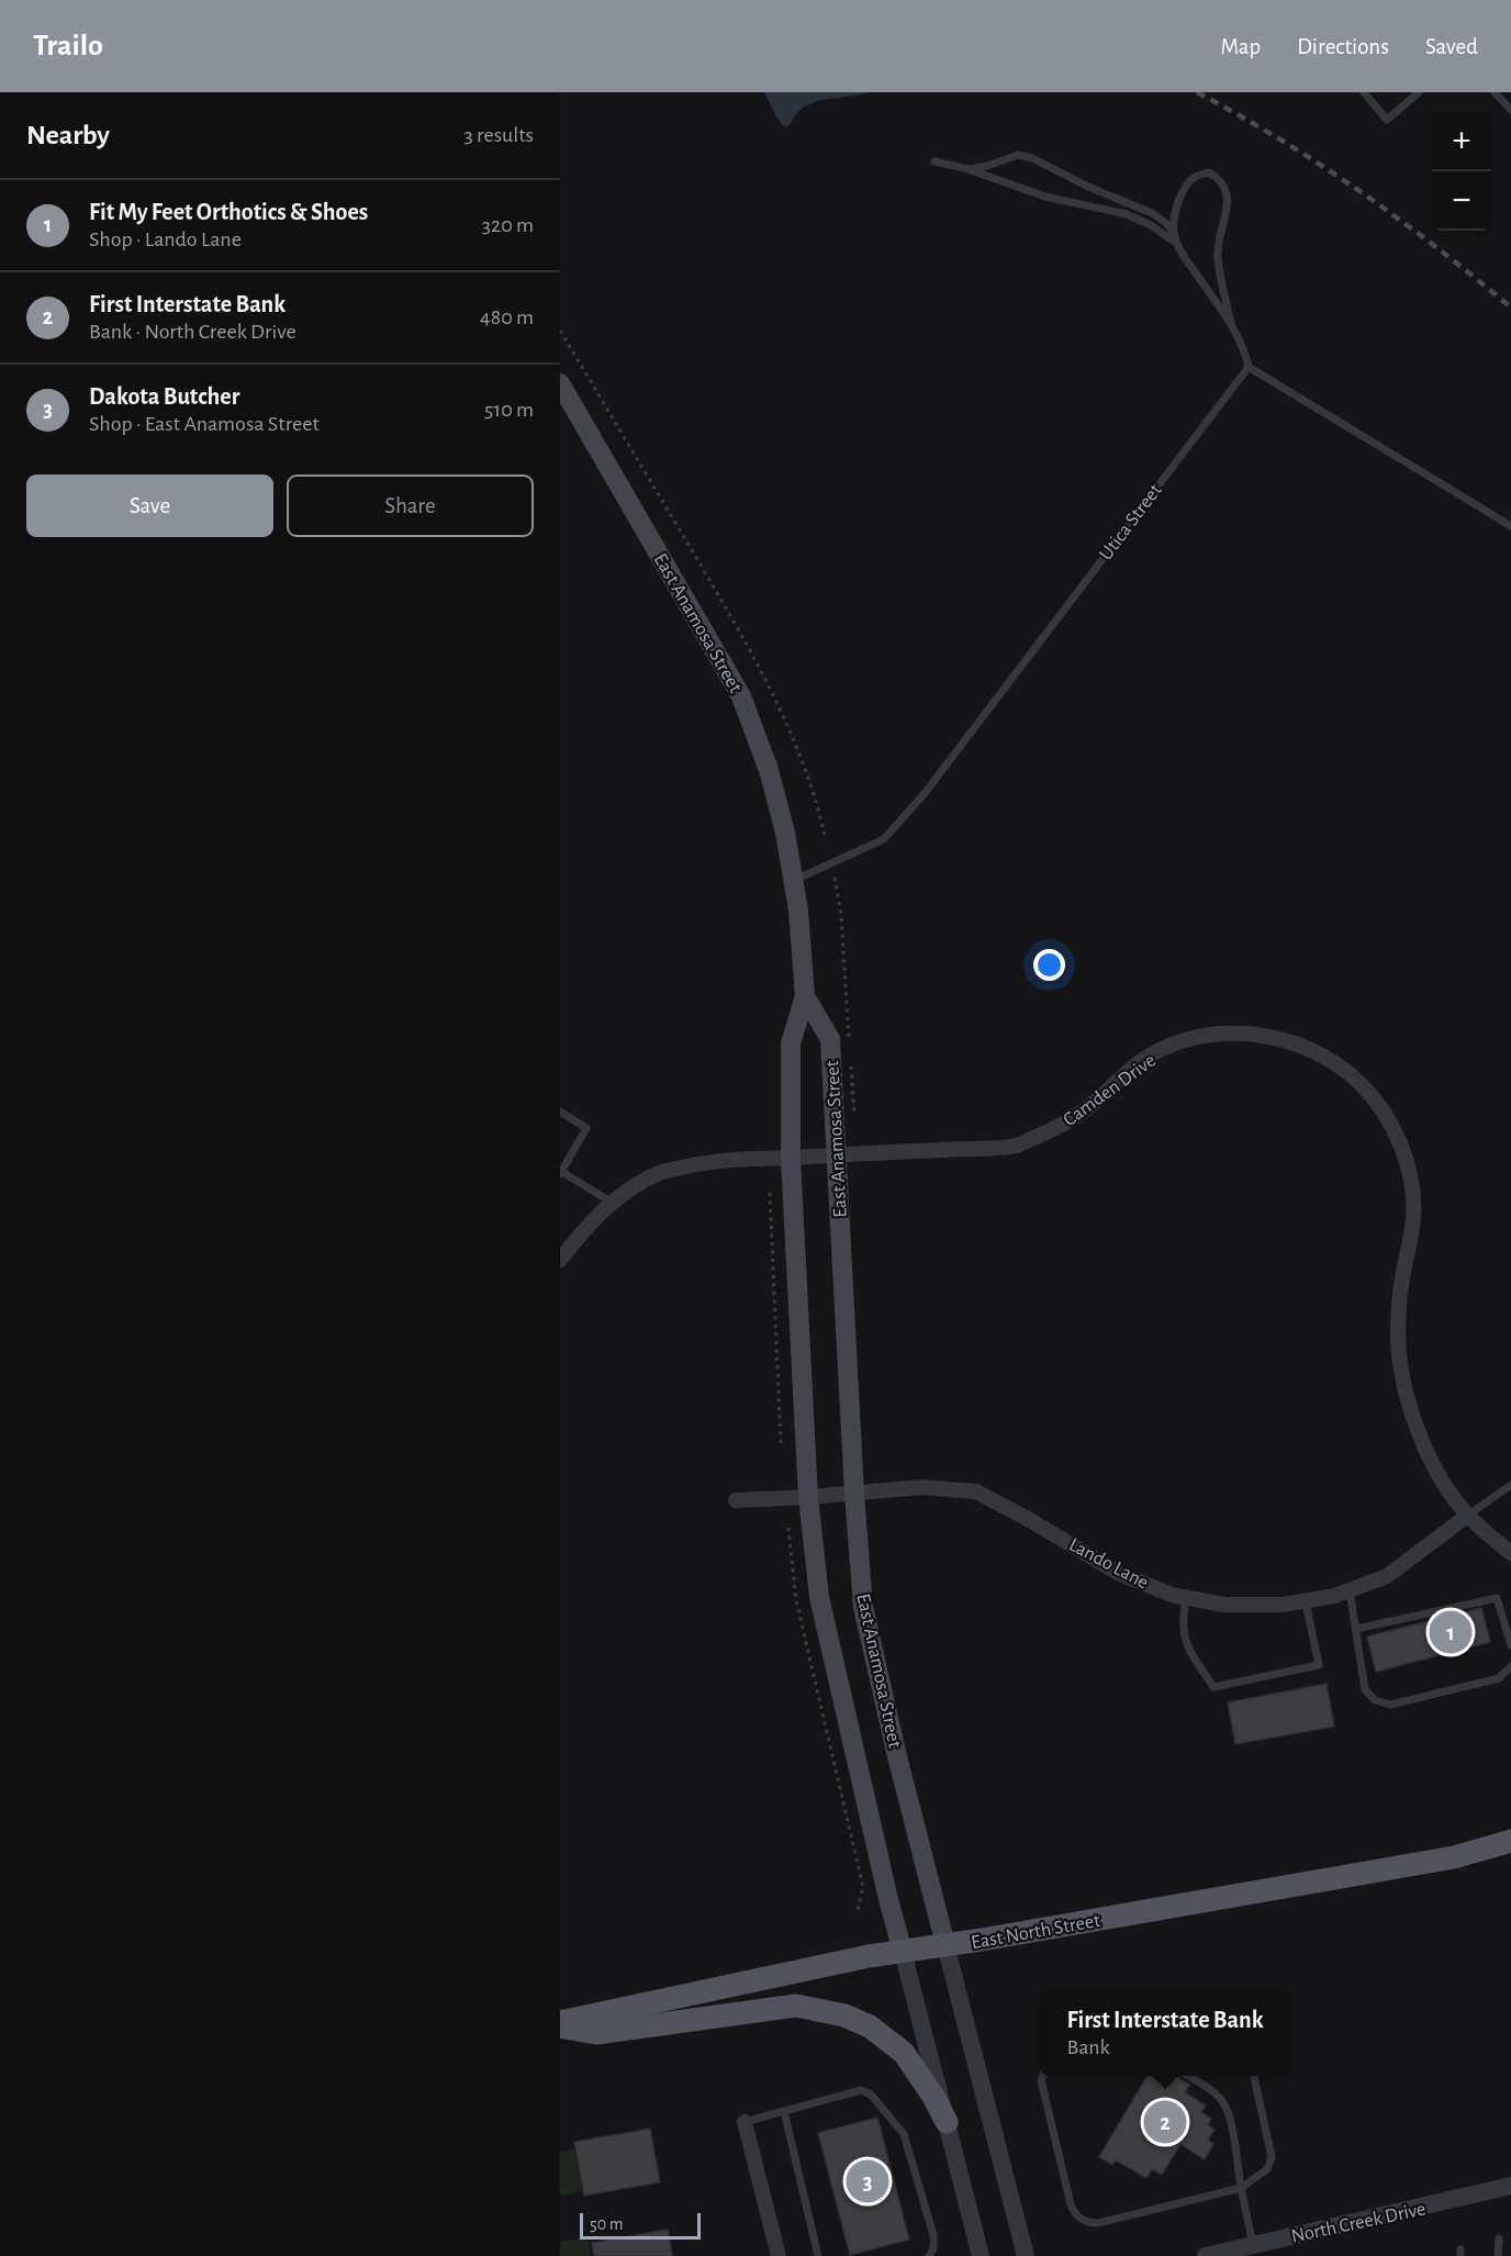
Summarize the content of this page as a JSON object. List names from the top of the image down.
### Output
{
  "streets": {
    "main road": ["East Anamosa Street", "East North Street"],
    "street": ["Camden Drive", "Lando Lane", "North Creek Drive"],
    "lane": ["Utica Street"]
  },
  "crossings": [
    ["Utica Street", "East Anamosa Street"],
    ["East Anamosa Street", "Camden Drive"],
    ["East Anamosa Street", "Lando Lane"],
    ["East Anamosa Street", "East North Street"],
    ["Camden Drive", "Lando Lane"]
  ],
  "scale_bar": "50 m",
  "page": {
    "header": "Trailo",
    "nav": ["Map", "Directions", "Saved"],
    "heading": ["Nearby", "3 results"],
    "map_buttons": ["+", "−"],
    "list": [
      {
        "mark": "1",
        "name": "Fit My Feet Orthotics & Shoes",
        "note": "Shop · Lando Lane",
        "value": "320 m"
      },
      {
        "mark": "2",
        "name": "First Interstate Bank",
        "note": "Bank · North Creek Drive",
        "value": "480 m"
      },
      {
        "mark": "3",
        "name": "Dakota Butcher",
        "note": "Shop · East Anamosa Street",
        "value": "510 m"
      }
    ],
    "buttons": ["Save", "Share"],
    "pins": ["1", "2", "3"],
    "popup": ["First Interstate Bank", "Bank"],
    "scale": "50 m"
  }
}
